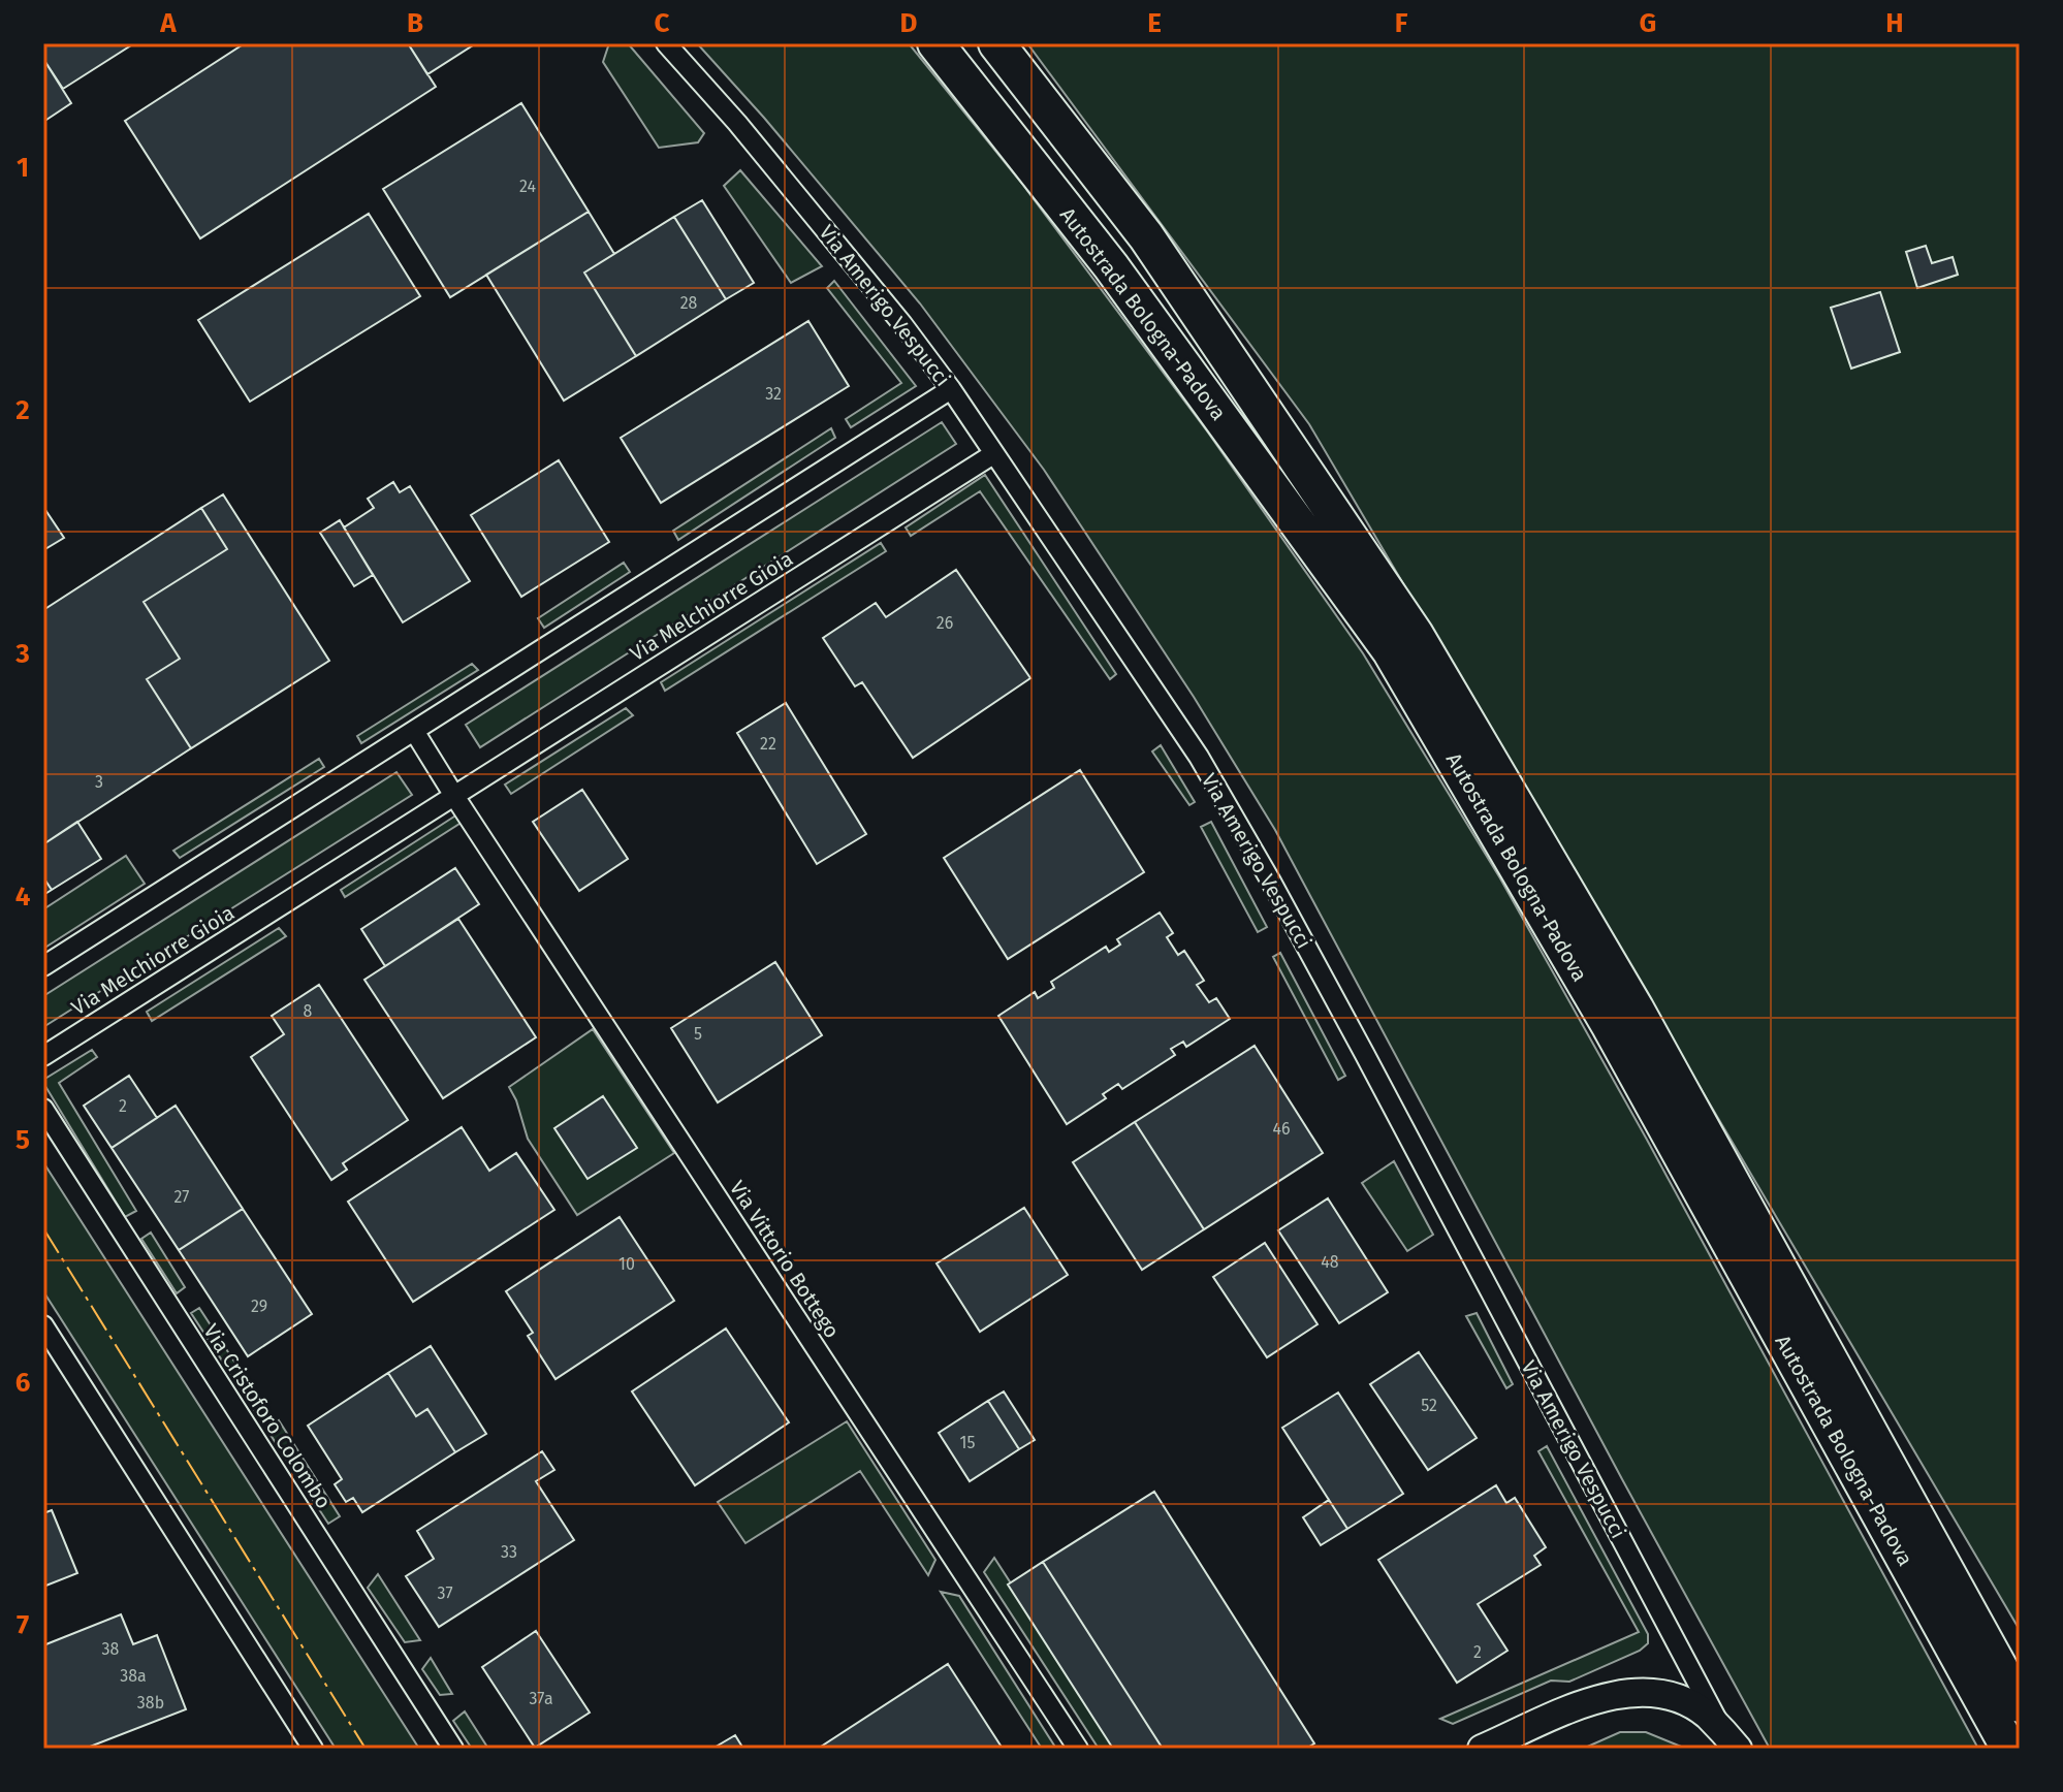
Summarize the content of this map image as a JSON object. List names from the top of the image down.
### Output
{
  "streets": {
    "highway": ["Autostrada Bologna-Padova"],
    "street": [
      "Via Amerigo Vespucci",
      "Via Melchiorre Gioia",
      "Via Vittorio Bottego",
      "Via Cristoforo Colombo"
    ]
  },
  "crossings": [
    ["Via Amerigo Vespucci", "Via Melchiorre Gioia"],
    ["Via Melchiorre Gioia", "Via Vittorio Bottego"]
  ],
  "house_numbers": [
    "24",
    "28",
    "32",
    "26",
    "22",
    "3",
    "8",
    "5",
    "2",
    "46",
    "27",
    "48",
    "10",
    "29",
    "52",
    "15",
    "33",
    "37",
    "38",
    "2",
    "38a",
    "37a",
    "38b"
  ],
  "grid": {
    "columns": [
      "A",
      "B",
      "C",
      "D",
      "E",
      "F",
      "G",
      "H"
    ],
    "rows": [
      "1",
      "2",
      "3",
      "4",
      "5",
      "6",
      "7"
    ]
  }
}
